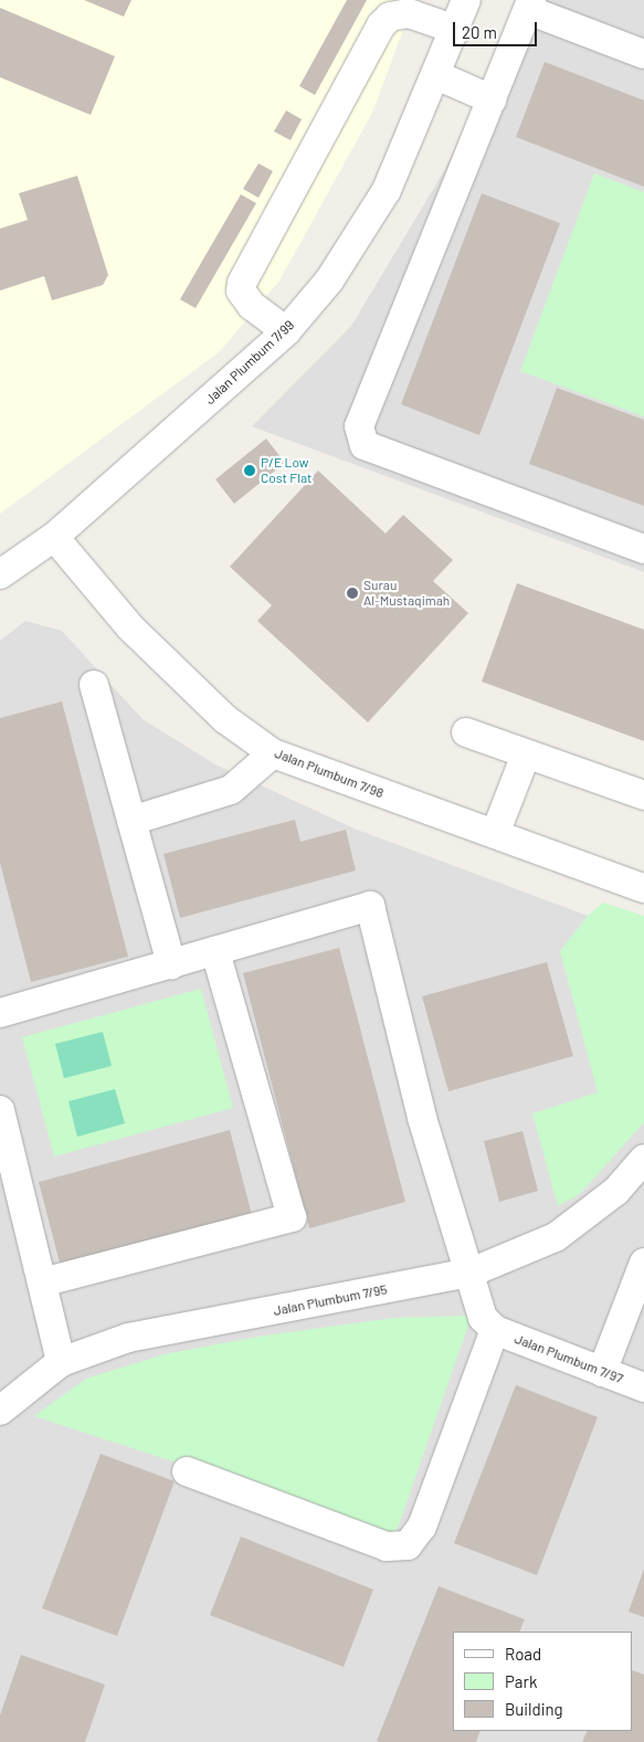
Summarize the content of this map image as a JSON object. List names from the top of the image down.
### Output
{
  "streets": {
    "street": [
      "Jalan Plumbum 7/99",
      "Jalan Plumbum 7/98",
      "Jalan Plumbum 7/95",
      "Jalan Plumbum 7/97"
    ]
  },
  "crossings": [
    ["Jalan Plumbum 7/99", "Jalan Plumbum 7/98"]
  ],
  "places": ["P/E Low Cost Flat", "Surau Al-Mustaqimah"],
  "legend": ["Road", "Park", "Building"],
  "scale_bar": "20 m"
}
